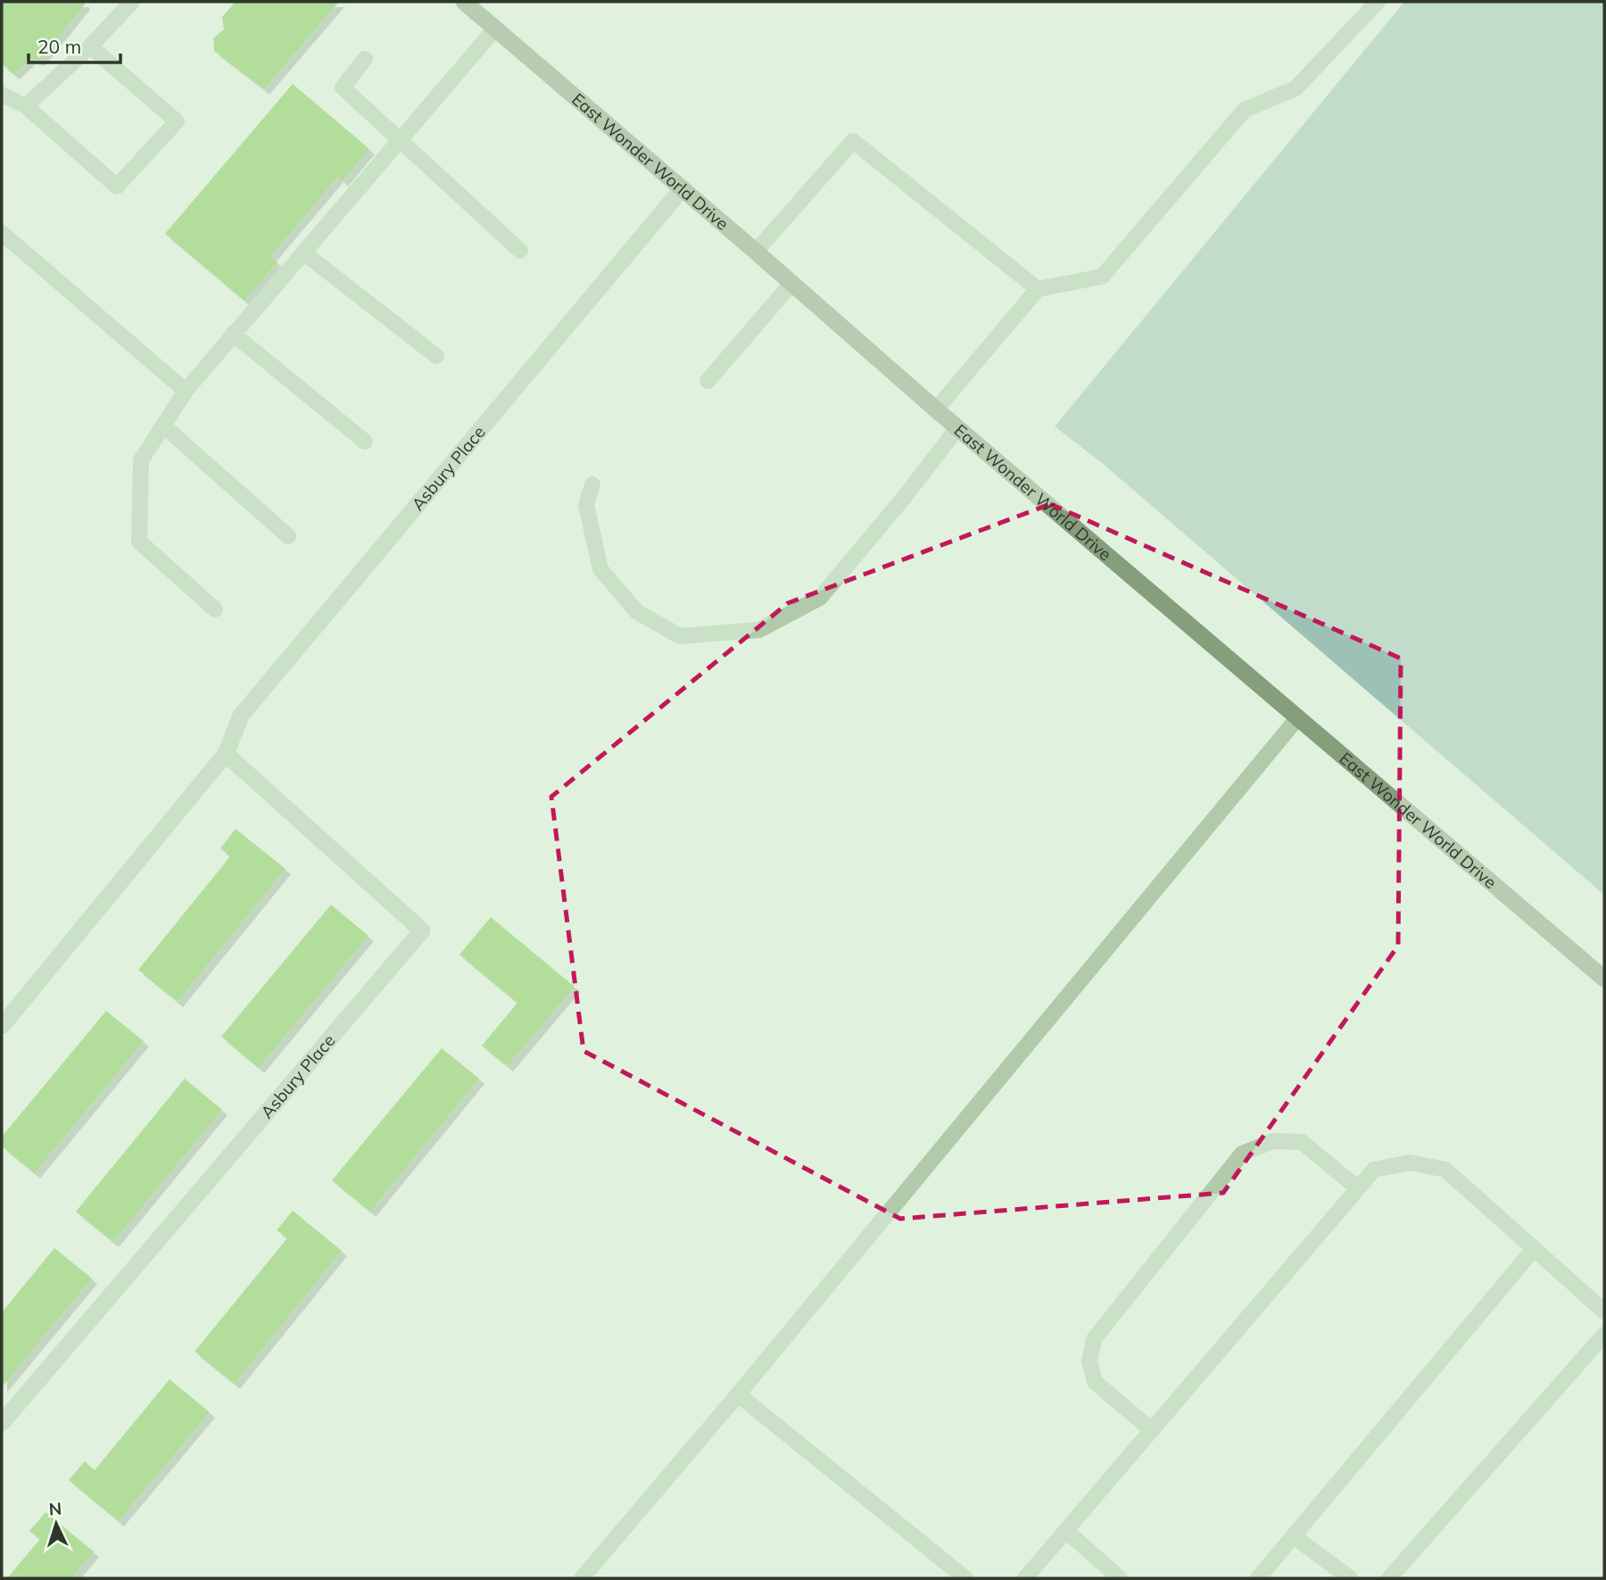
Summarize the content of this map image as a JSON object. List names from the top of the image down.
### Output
{
  "streets": {
    "main road": ["East Wonder World Drive"],
    "street": ["Asbury Place"]
  },
  "crossings": [
    ["East Wonder World Drive", "Asbury Place"]
  ],
  "scale_bar": "20 m",
  "north": "top"
}
